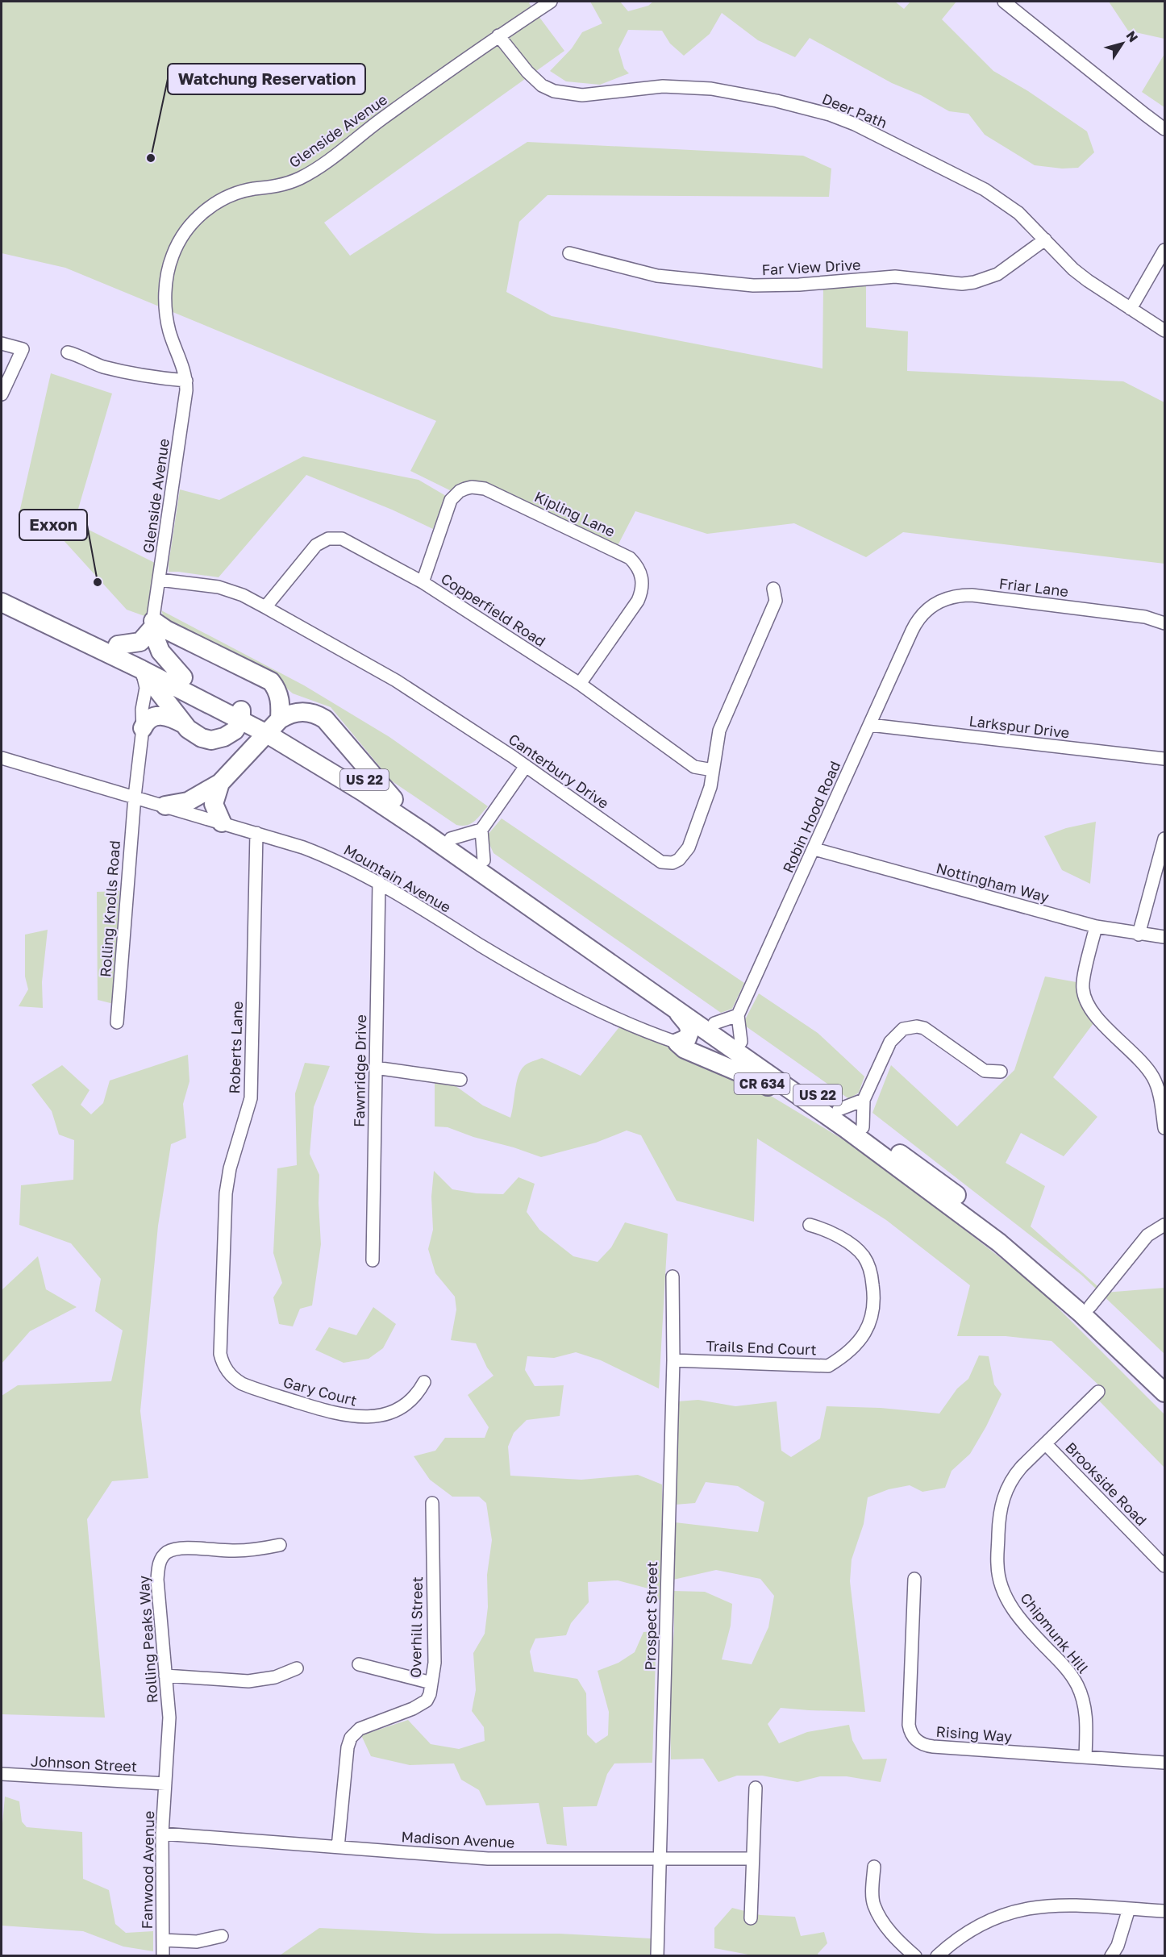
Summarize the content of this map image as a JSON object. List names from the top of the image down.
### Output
{
  "streets": {
    "highway": ["US 22", "CR 634"],
    "street": [
      "Deer Path",
      "Glenside Avenue",
      "Far View Drive",
      "Kipling Lane",
      "Friar Lane",
      "Copperfield Road",
      "Larkspur Drive",
      "Canterbury Drive",
      "Robin Hood Road",
      "Mountain Avenue",
      "Nottingham Way",
      "Rolling Knolls Road",
      "Roberts Lane",
      "Fawnridge Drive",
      "Trails End Court",
      "Gary Court",
      "Brookside Road",
      "Prospect Street",
      "Overhill Street",
      "Chipmunk Hill",
      "Rolling Peaks Way",
      "Rising Way",
      "Johnson Street",
      "Madison Avenue",
      "Fanwood Avenue"
    ]
  },
  "crossings": [
    ["Deer Path", "Glenside Avenue"],
    ["Deer Path", "Far View Drive"],
    ["Glenside Avenue", "Canterbury Drive"],
    ["Kipling Lane", "Copperfield Road"],
    ["Friar Lane", "Robin Hood Road"],
    ["Copperfield Road", "Canterbury Drive"],
    ["Larkspur Drive", "Robin Hood Road"],
    ["US 22", "CR 634"],
    ["Robin Hood Road", "Nottingham Way"],
    ["Mountain Avenue", "Rolling Knolls Road"],
    ["Mountain Avenue", "Roberts Lane"],
    ["Mountain Avenue", "Fawnridge Drive"],
    ["Mountain Avenue", "CR 634"],
    ["Roberts Lane", "Gary Court"],
    ["Trails End Court", "Prospect Street"],
    ["Brookside Road", "Chipmunk Hill"],
    ["Prospect Street", "Madison Avenue"],
    ["Overhill Street", "Madison Avenue"],
    ["Chipmunk Hill", "Rising Way"],
    ["Rolling Peaks Way", "Johnson Street"],
    ["Rolling Peaks Way", "Fanwood Avenue"],
    ["Johnson Street", "Fanwood Avenue"],
    ["Madison Avenue", "Fanwood Avenue"]
  ],
  "places": ["Watchung Reservation", "Exxon"],
  "north": "top right"
}
